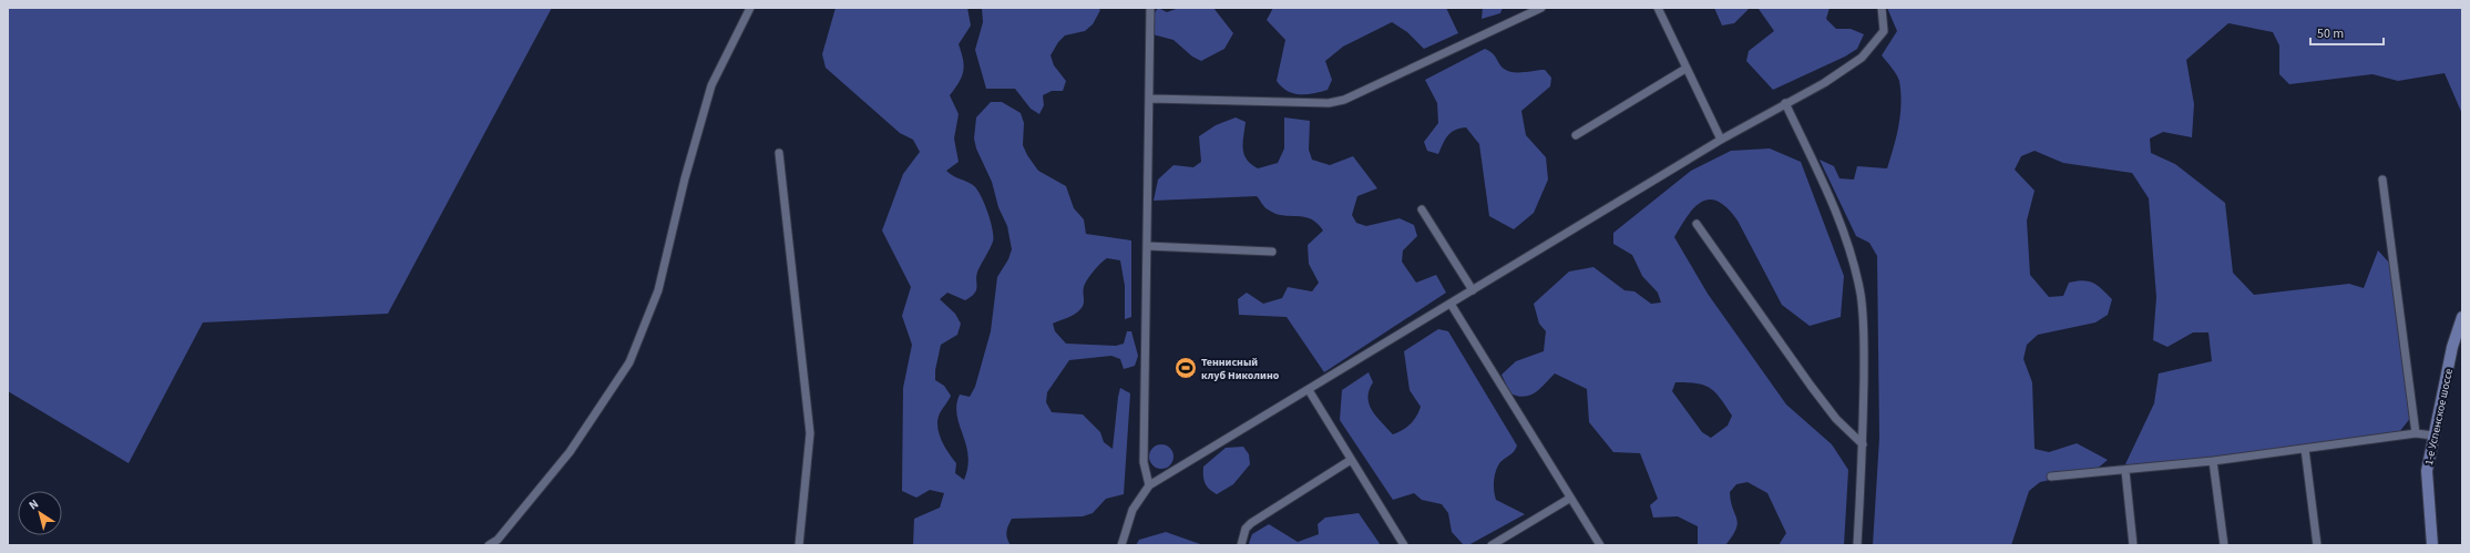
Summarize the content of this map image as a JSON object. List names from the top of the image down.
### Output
{
  "streets": {
    "main road": ["1-е Успенское шоссе"]
  },
  "places": {
    "sports": ["Теннисный клуб Николино"]
  },
  "scale_bar": "50 m",
  "north": "top left"
}
